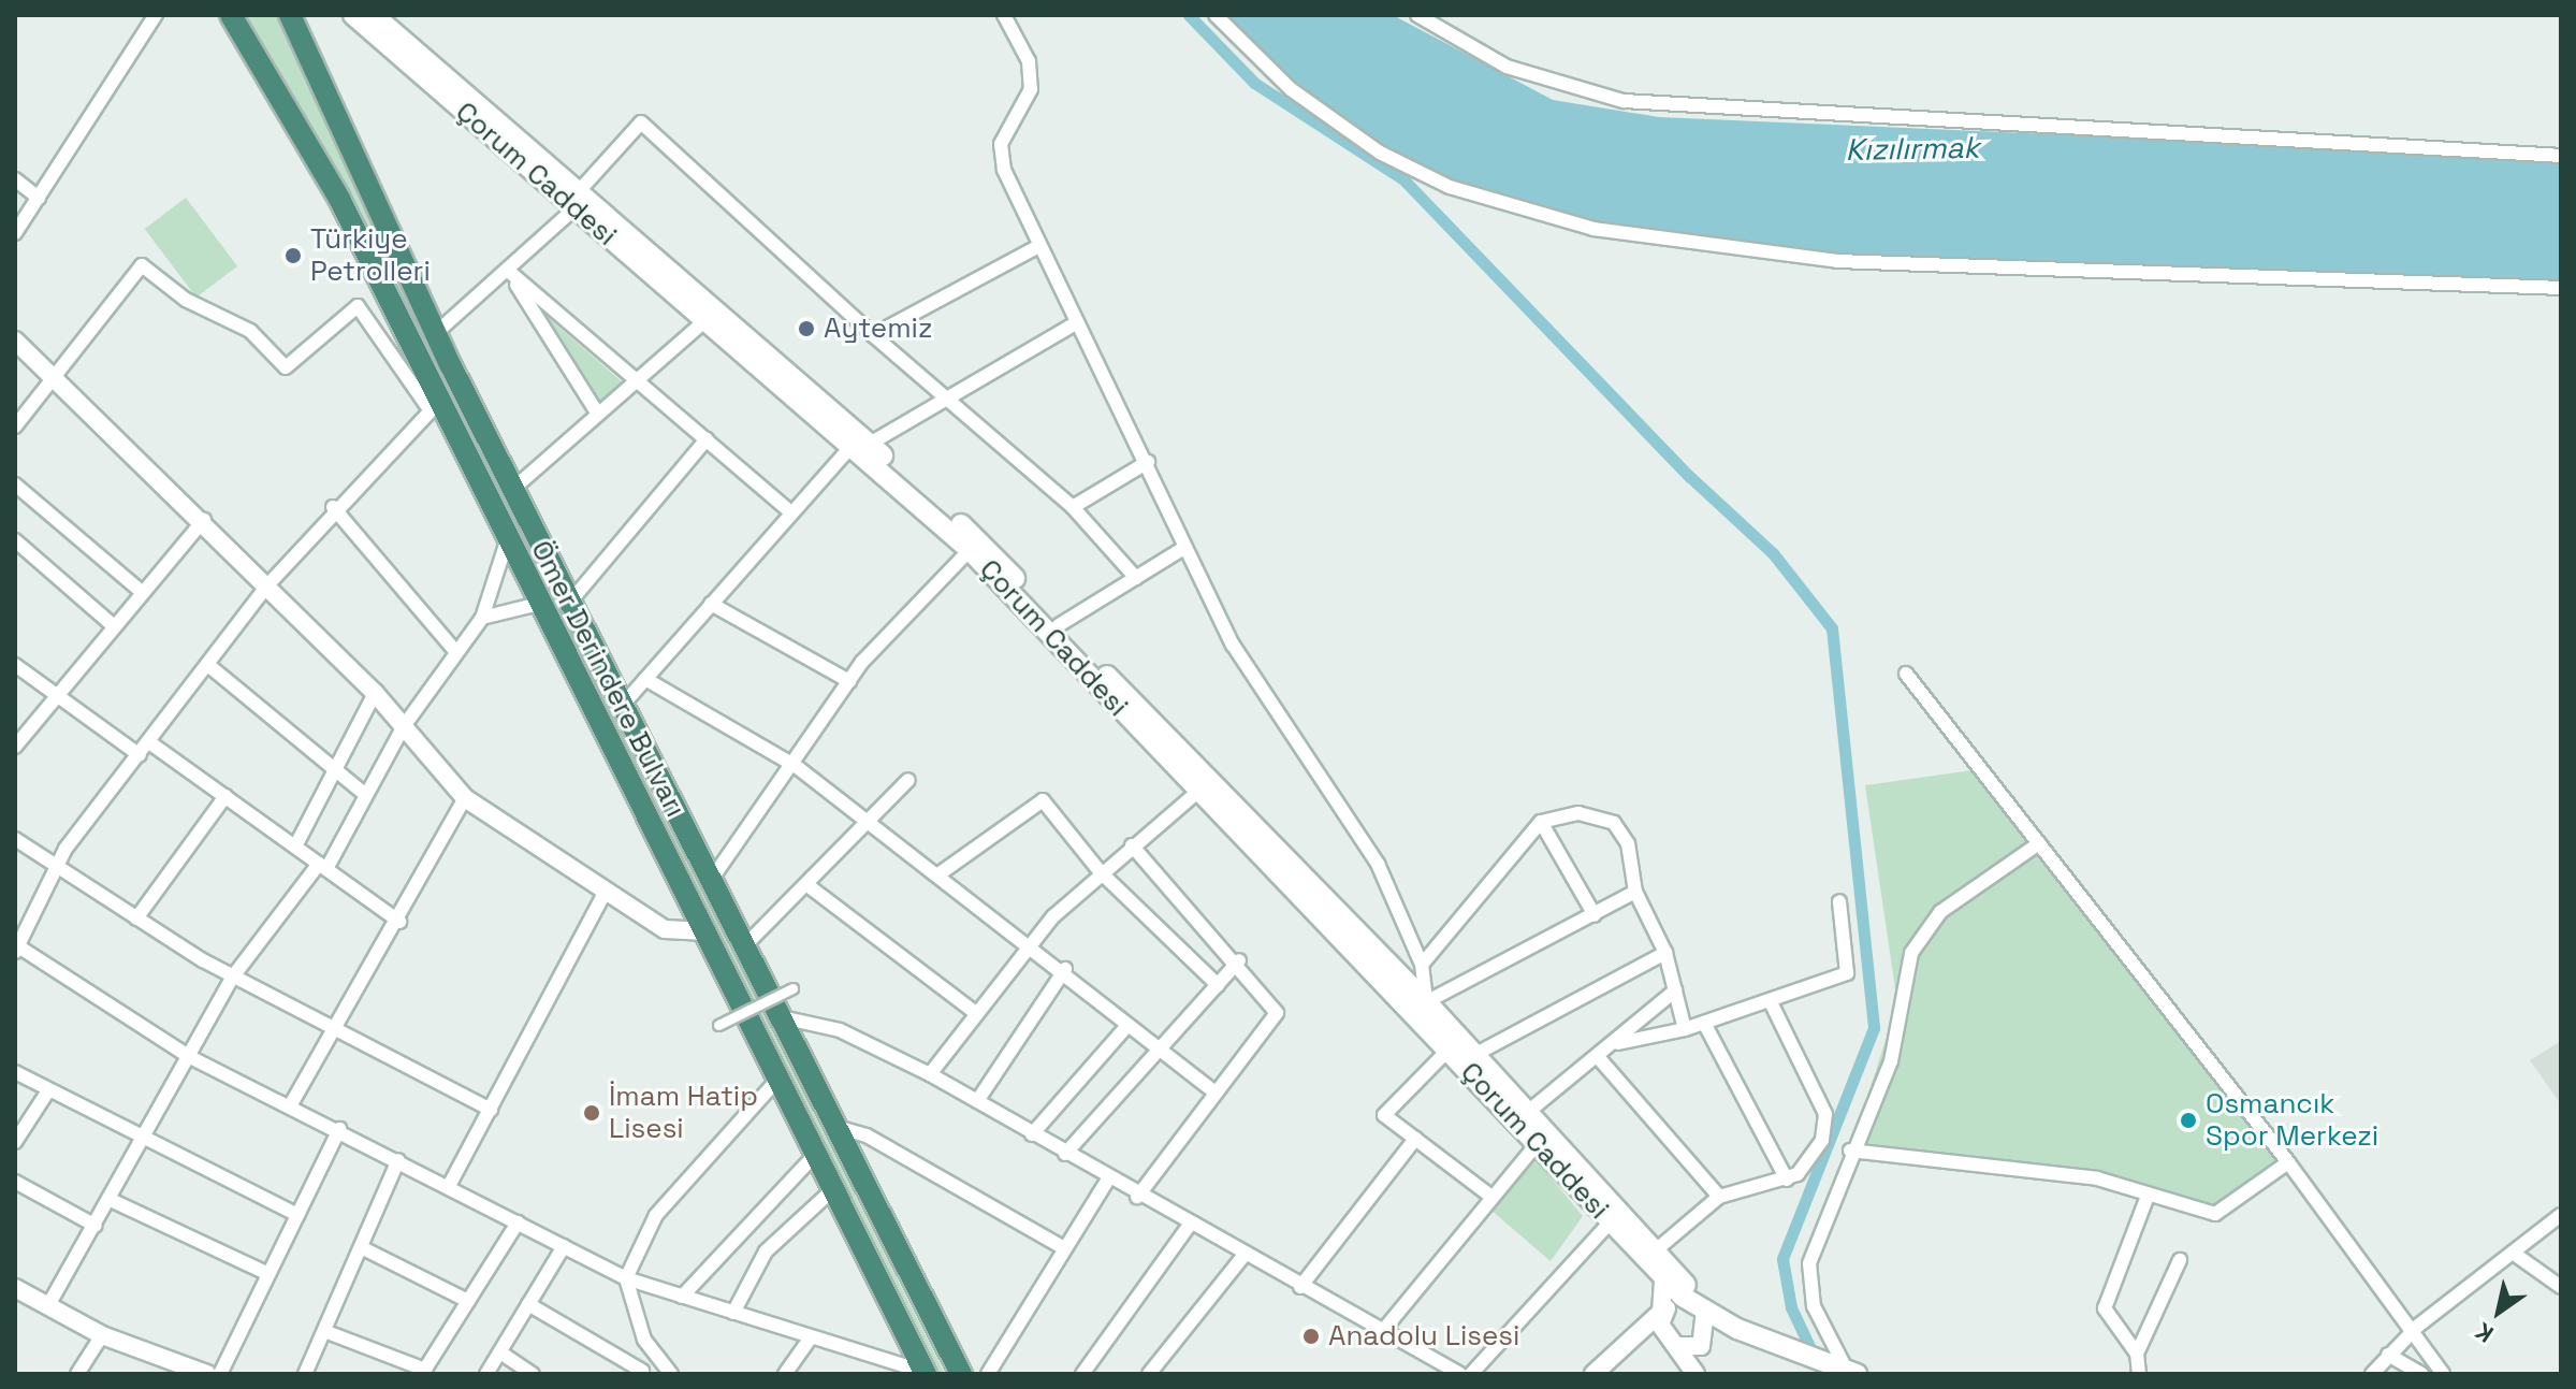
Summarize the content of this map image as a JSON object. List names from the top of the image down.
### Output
{
  "streets": {
    "highway": ["Ömer Derindere Bulvarı"],
    "main road": ["Çorum Caddesi"]
  },
  "water": ["Kızılırmak"],
  "places": [
    "Türkiye Petrolleri",
    "Aytemiz",
    "İmam Hatip Lisesi",
    "Osmancık Spor Merkezi",
    "Anadolu Lisesi"
  ],
  "north": "bottom left"
}
